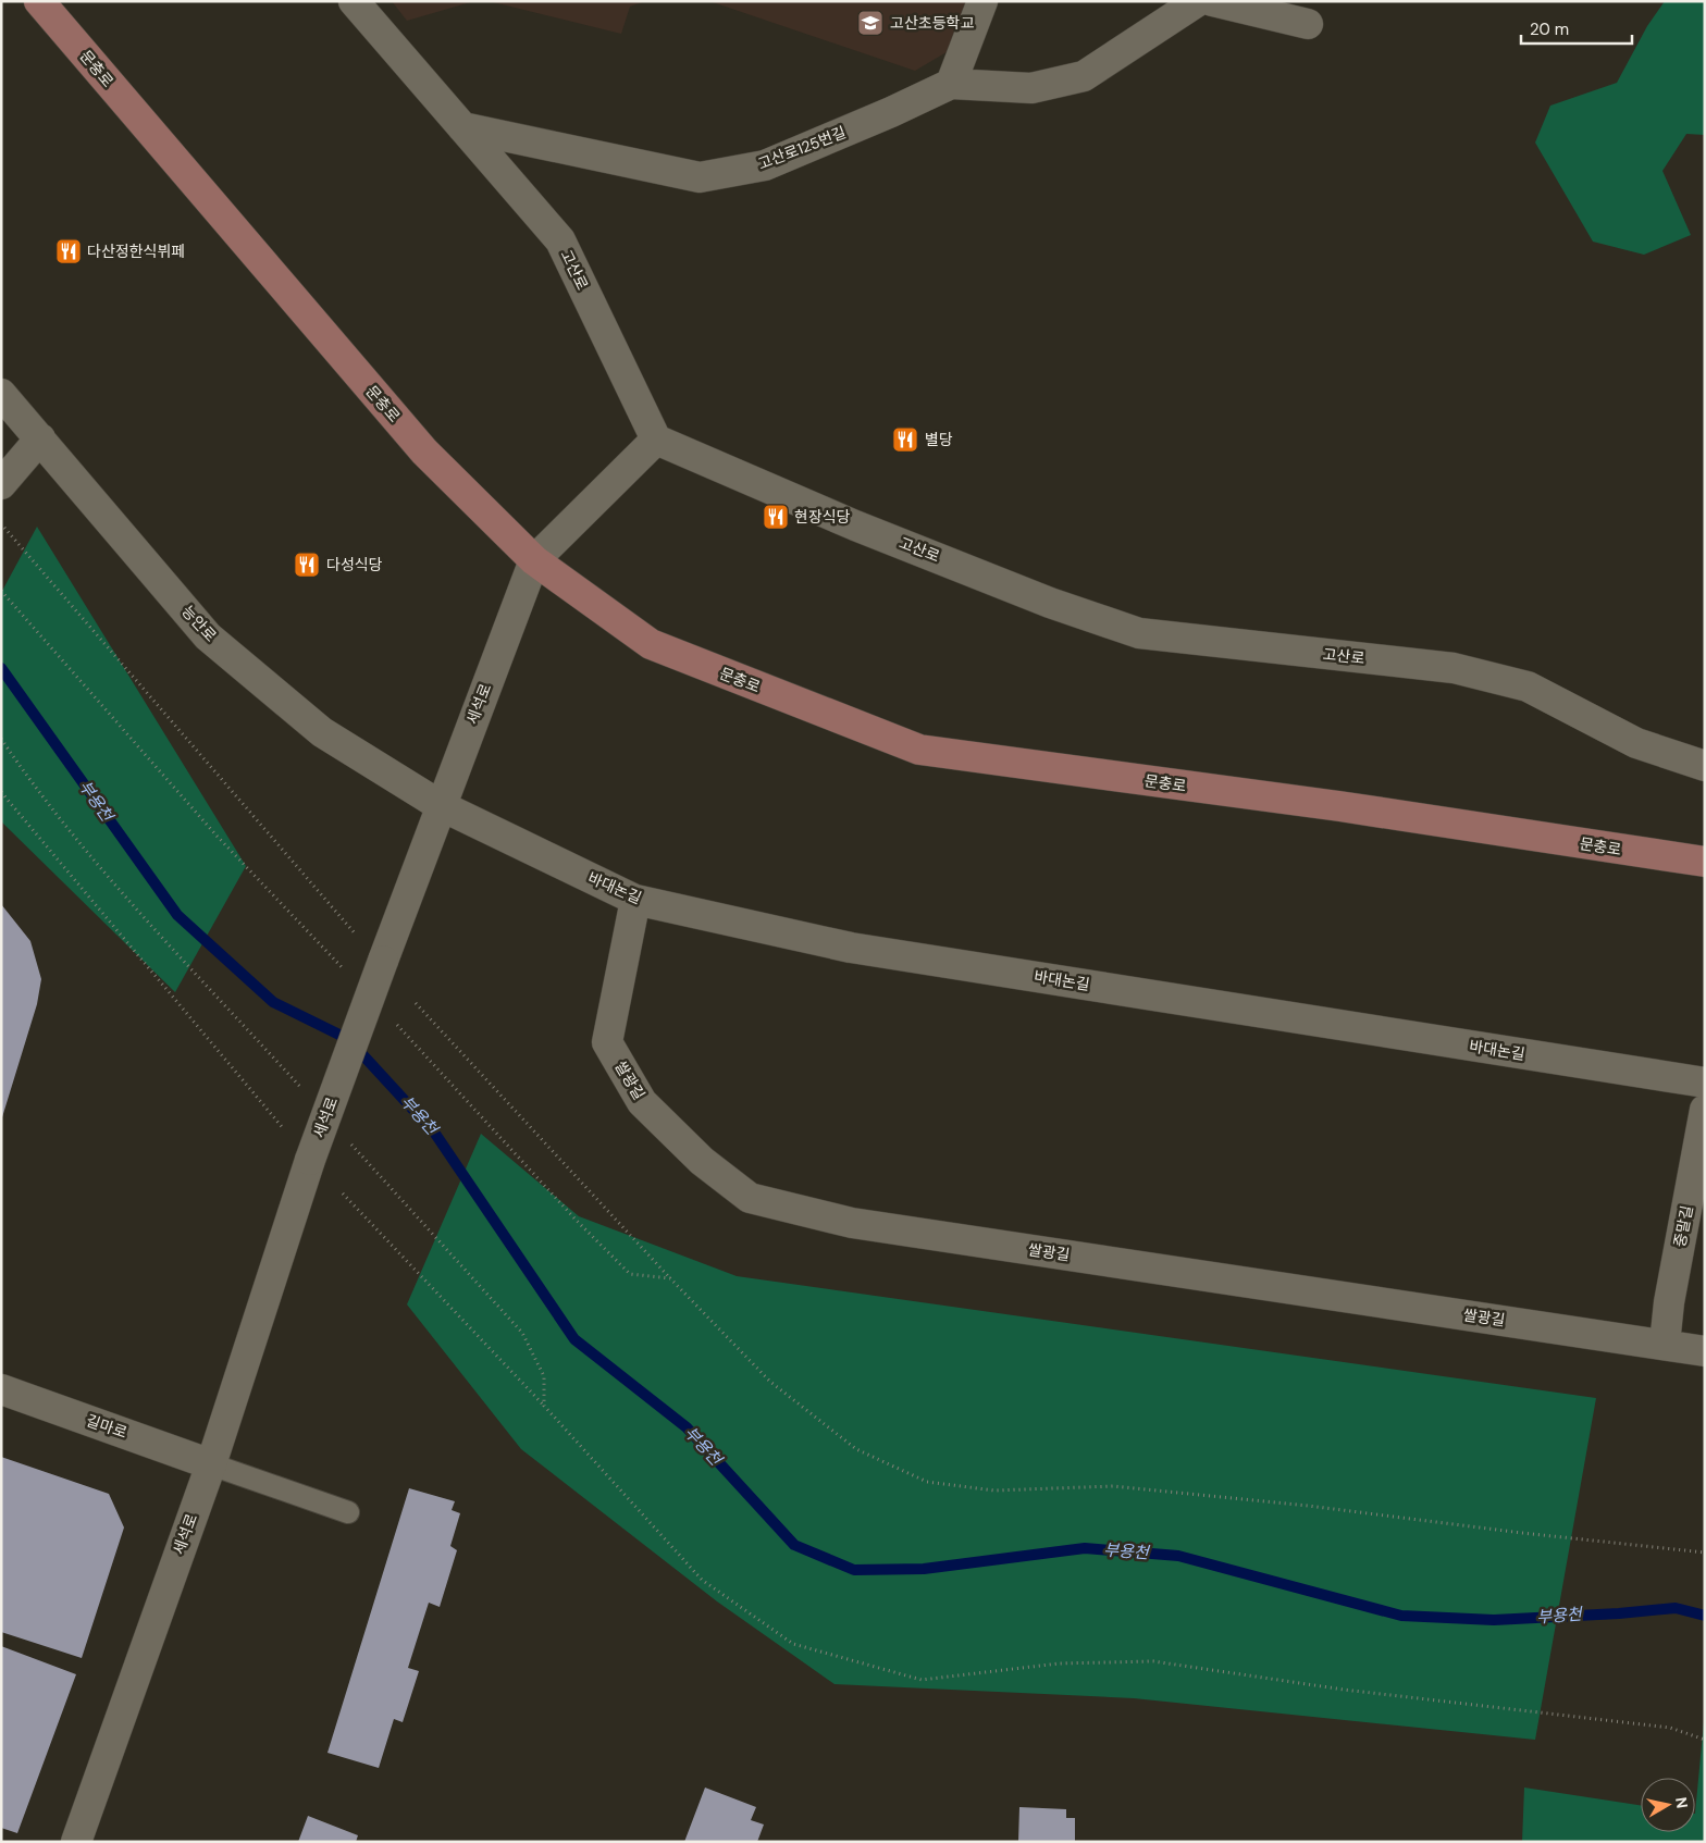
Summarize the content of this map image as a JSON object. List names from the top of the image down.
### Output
{
  "streets": {
    "street": [
      "문충로",
      "고산로125번길",
      "고산로",
      "능안로",
      "세석로",
      "바대논길",
      "쌀광길",
      "중말길",
      "길마로"
    ]
  },
  "crossings": [
    ["문충로", "세석로"],
    ["고산로125번길", "고산로"],
    ["고산로", "세석로"],
    ["능안로", "세석로"],
    ["능안로", "바대논길"],
    ["세석로", "바대논길"],
    ["세석로", "길마로"],
    ["바대논길", "쌀광길"],
    ["쌀광길", "중말길"]
  ],
  "water": ["부용천"],
  "places": {
    "school or university": ["고산초등학교"],
    "restaurant": [
      "다산정한식뷔페",
      "별당",
      "현장식당",
      "다성식당"
    ]
  },
  "scale_bar": "20 m",
  "north": "right"
}
